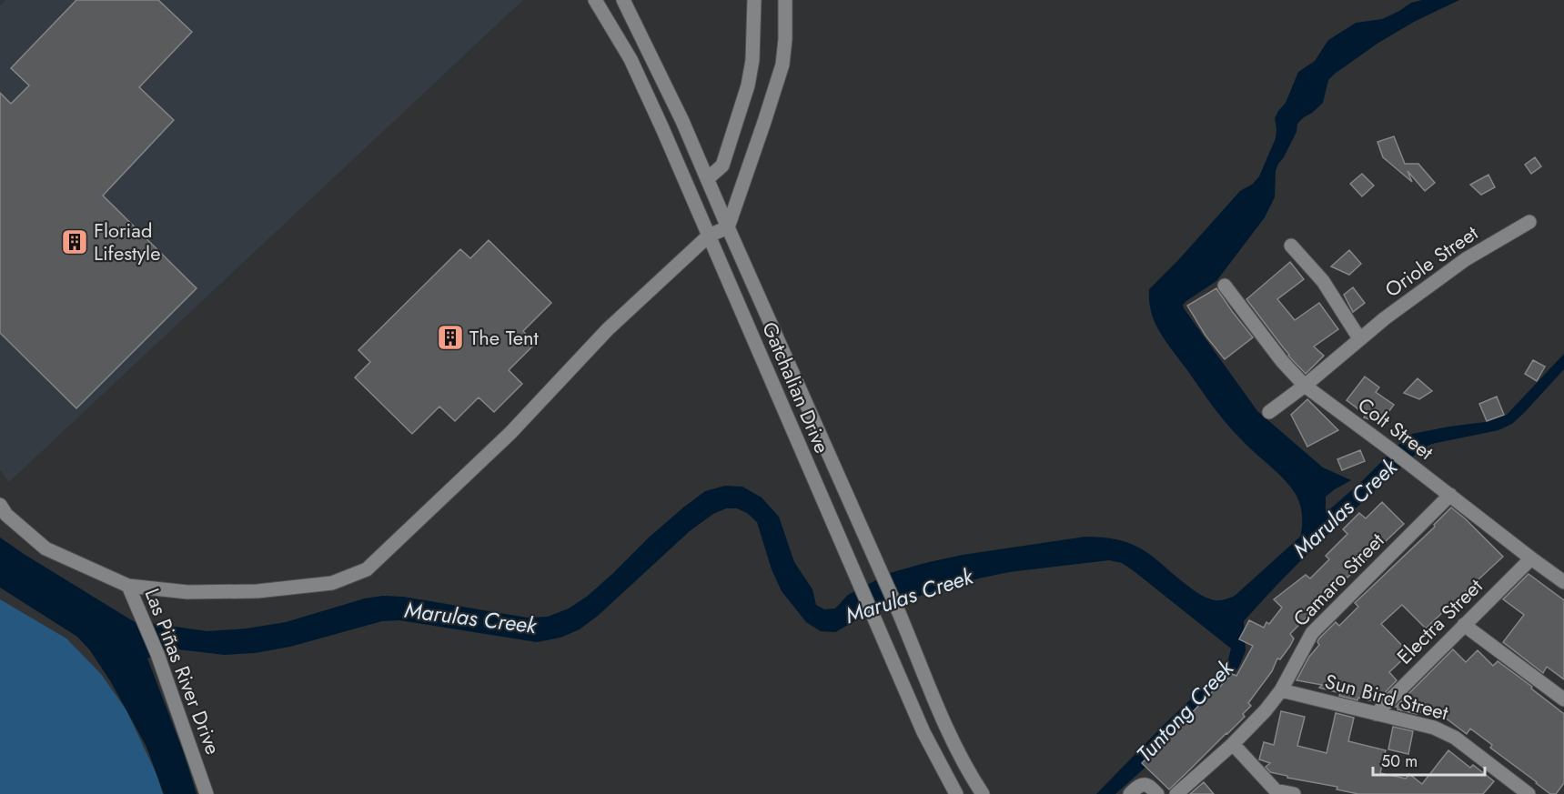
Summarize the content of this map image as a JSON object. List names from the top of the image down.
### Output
{
  "streets": {
    "street": [
      "Oriole Street",
      "Gatchalian Drive",
      "Colt Street",
      "Camaro Street",
      "Electra Street",
      "Las Piñas River Drive",
      "Sun Bird Street"
    ]
  },
  "crossings": [
    ["Oriole Street", "Colt Street"],
    ["Colt Street", "Camaro Street"],
    ["Colt Street", "Electra Street"],
    ["Camaro Street", "Sun Bird Street"],
    ["Electra Street", "Sun Bird Street"]
  ],
  "water": ["Marulas Creek", "Tuntong Creek"],
  "places": {
    "building": ["Floriad Lifestyle", "The Tent"]
  },
  "scale_bar": "50 m"
}
